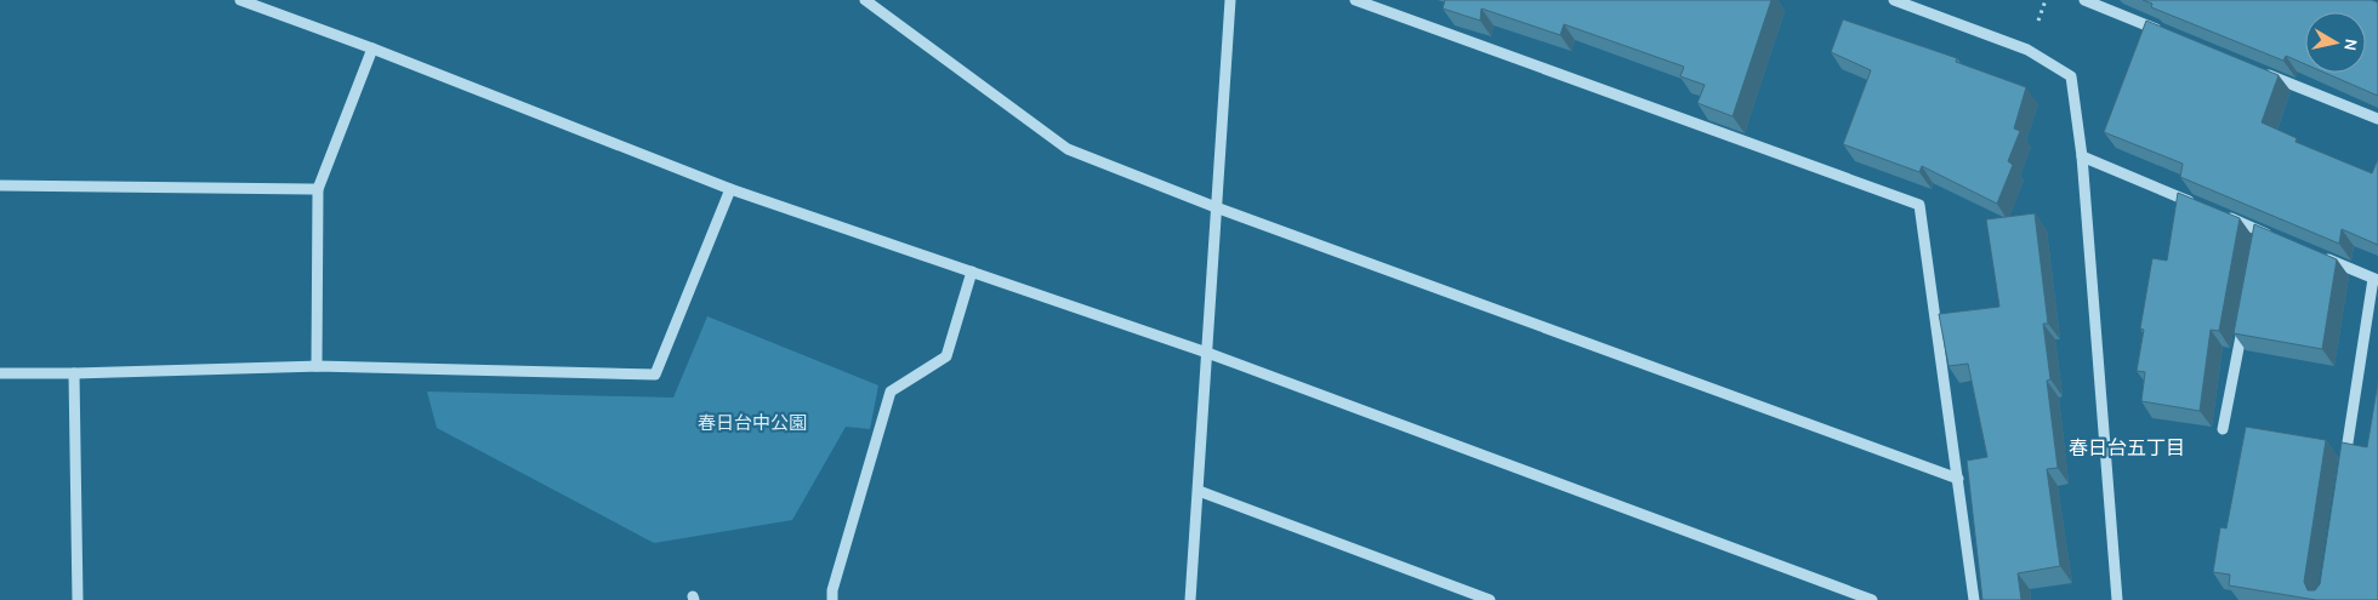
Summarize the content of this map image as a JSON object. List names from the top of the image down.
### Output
{
  "districts": ["春日台五丁目"],
  "parks": ["春日台中公園"],
  "north": "right"
}
